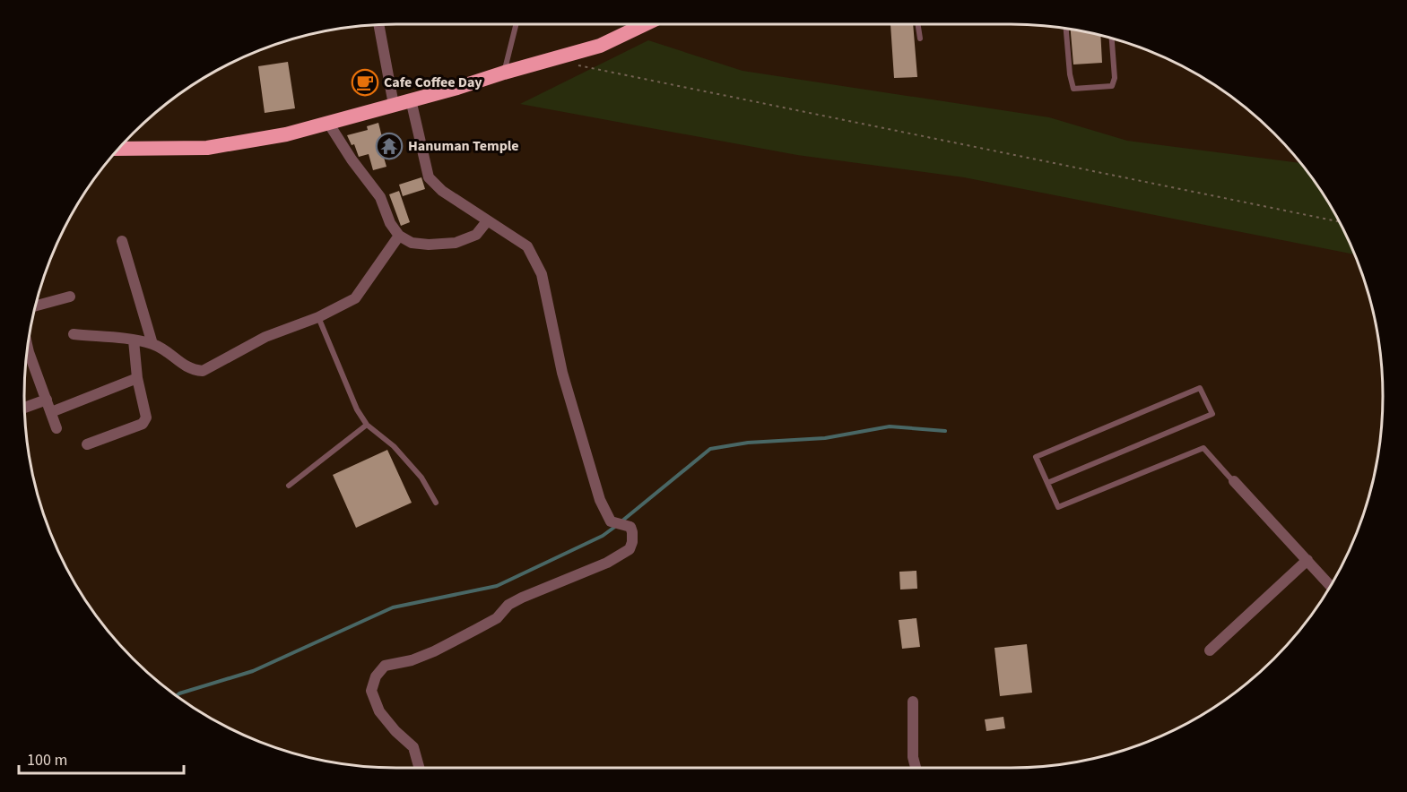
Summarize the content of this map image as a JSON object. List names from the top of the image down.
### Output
{
  "places": {
    "cafe": ["Cafe Coffee Day"],
    "temple": ["Hanuman Temple"]
  },
  "scale_bar": "100 m"
}
